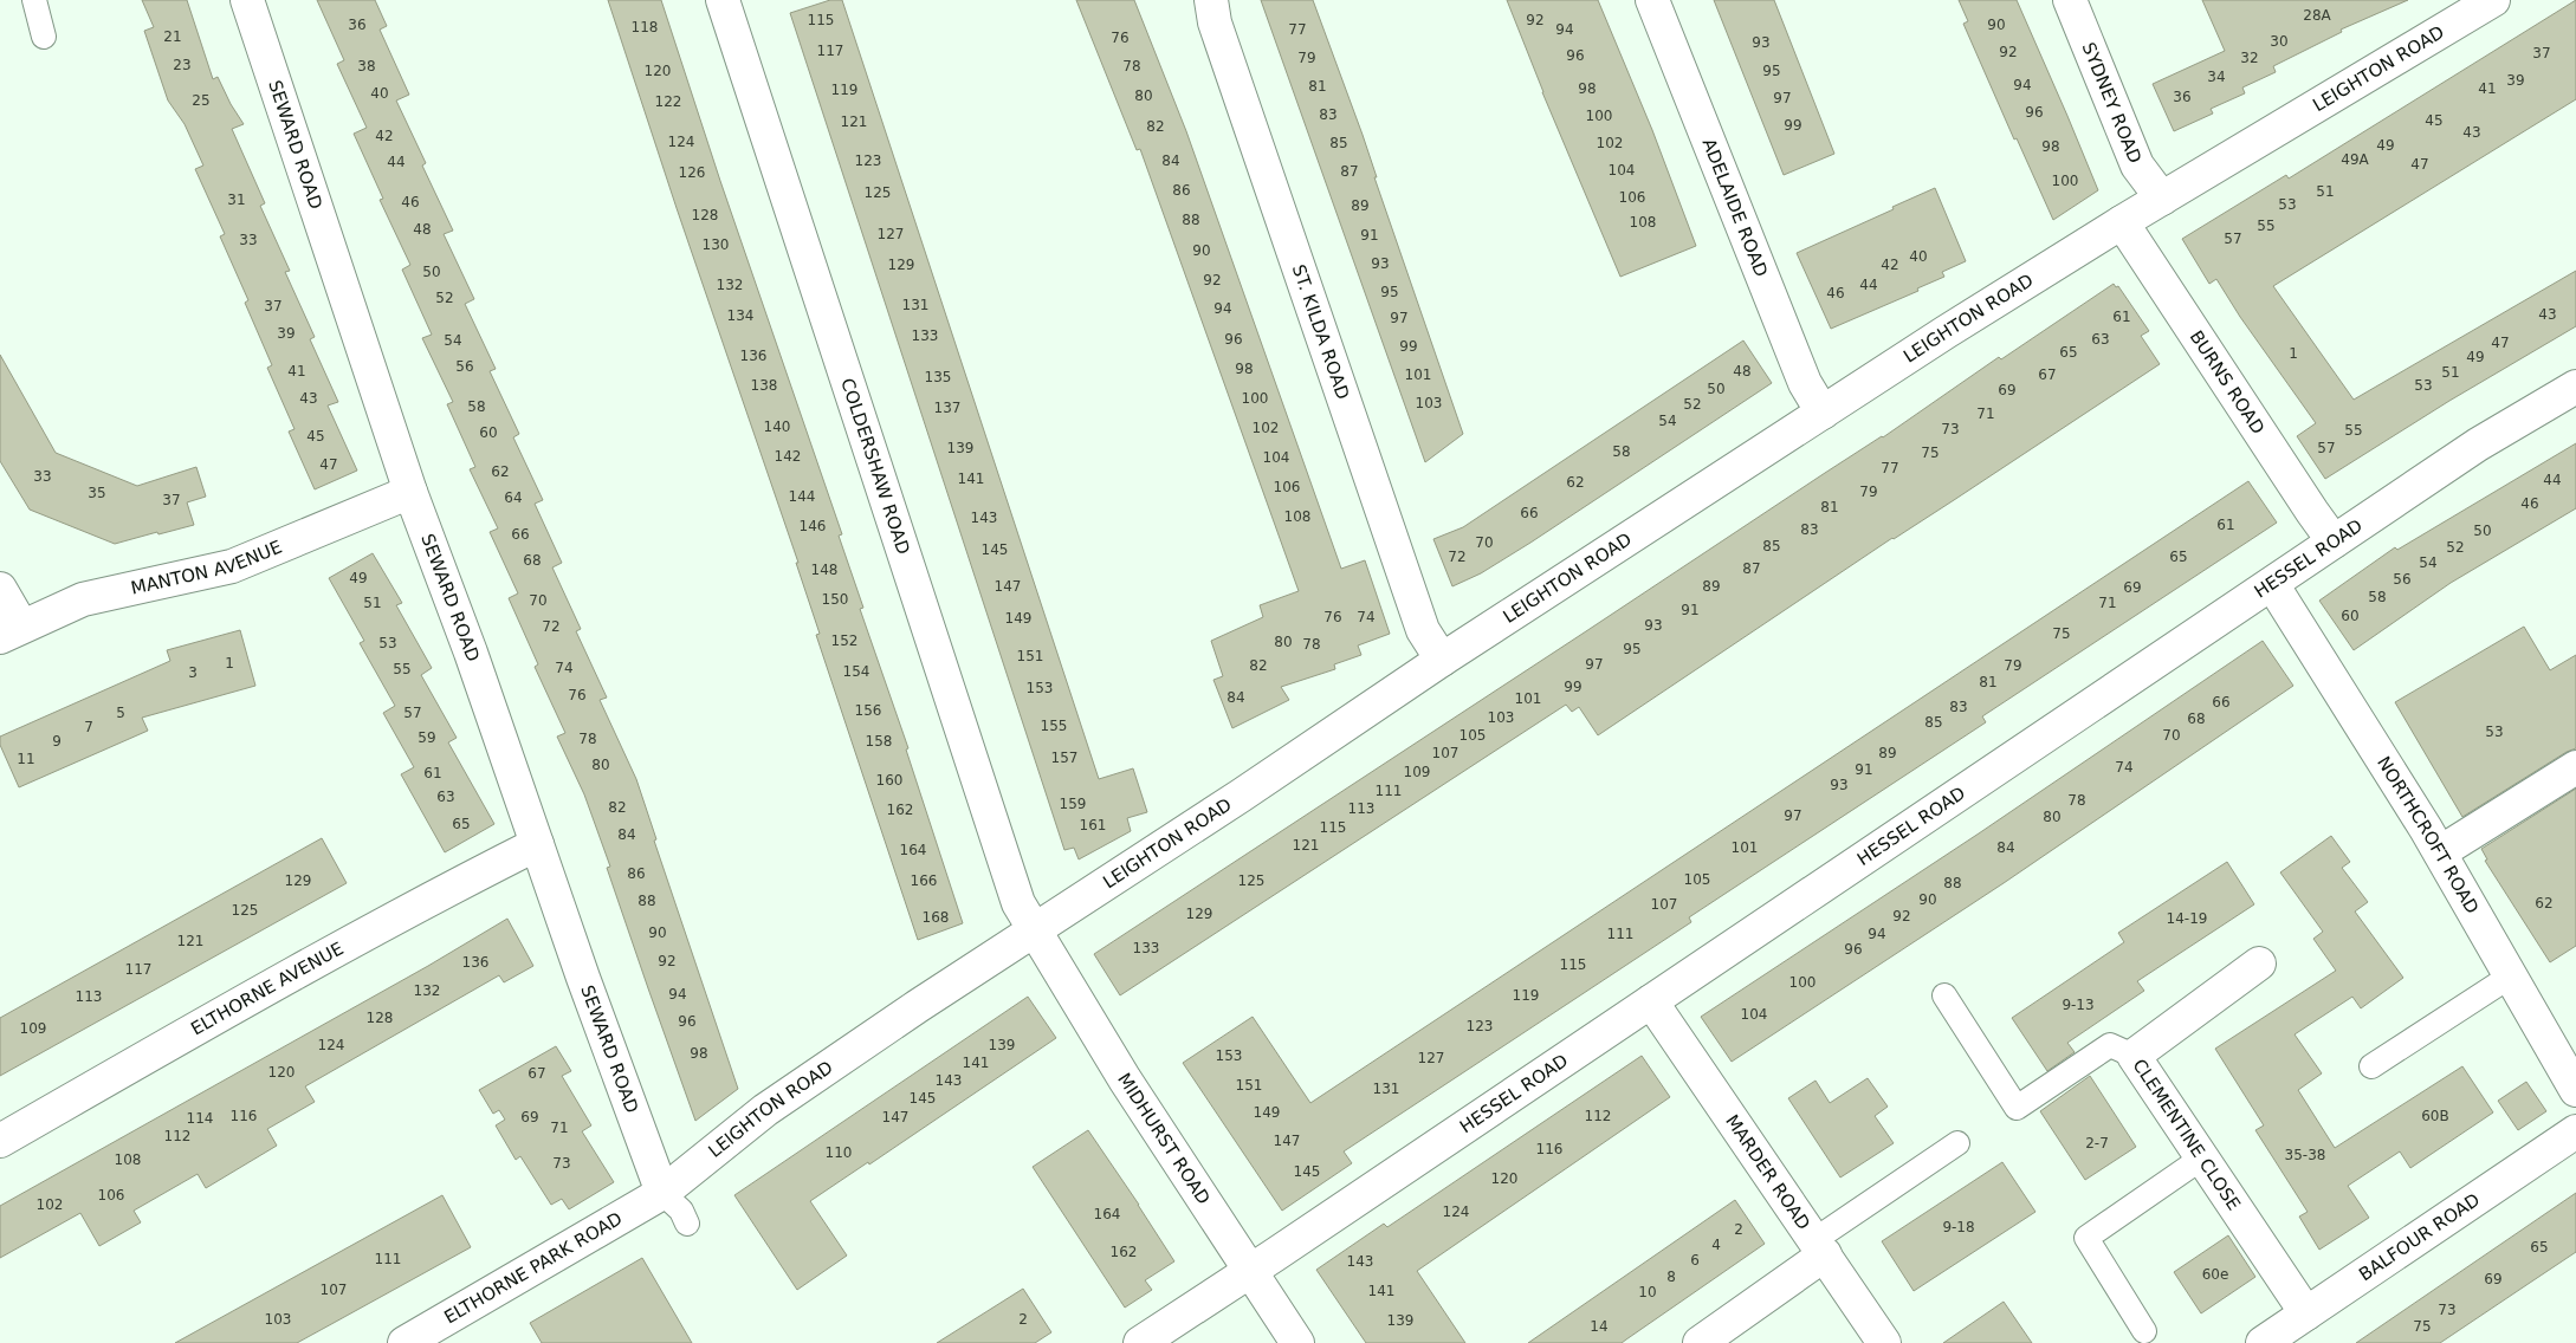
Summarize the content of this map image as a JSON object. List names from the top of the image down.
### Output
{
  "streets": {
    "street": [
      "LEIGHTON ROAD",
      "SYDNEY ROAD",
      "SEWARD ROAD",
      "ADELAIDE ROAD",
      "ST. KILDA ROAD",
      "BURNS ROAD",
      "COLDERSHAW ROAD",
      "HESSEL ROAD",
      "MANTON AVENUE",
      "NORTHCROFT ROAD",
      "ELTHORNE AVENUE",
      "CLEMENTINE CLOSE",
      "MIDHURST ROAD",
      "MARDER ROAD",
      "BALFOUR ROAD",
      "ELTHORNE PARK ROAD"
    ]
  },
  "crossings": [
    ["LEIGHTON ROAD", "SYDNEY ROAD"],
    ["LEIGHTON ROAD", "SEWARD ROAD"],
    ["LEIGHTON ROAD", "ADELAIDE ROAD"],
    ["LEIGHTON ROAD", "ST. KILDA ROAD"],
    ["LEIGHTON ROAD", "BURNS ROAD"],
    ["LEIGHTON ROAD", "COLDERSHAW ROAD"],
    ["LEIGHTON ROAD", "MIDHURST ROAD"],
    ["LEIGHTON ROAD", "ELTHORNE PARK ROAD"],
    ["SEWARD ROAD", "MANTON AVENUE"],
    ["SEWARD ROAD", "ELTHORNE AVENUE"],
    ["SEWARD ROAD", "ELTHORNE PARK ROAD"],
    ["BURNS ROAD", "HESSEL ROAD"],
    ["COLDERSHAW ROAD", "MIDHURST ROAD"],
    ["HESSEL ROAD", "NORTHCROFT ROAD"],
    ["HESSEL ROAD", "MIDHURST ROAD"],
    ["HESSEL ROAD", "MARDER ROAD"],
    ["CLEMENTINE CLOSE", "BALFOUR ROAD"]
  ],
  "house_numbers": [
    "28A",
    "115",
    "92",
    "36",
    "90",
    "118",
    "77",
    "94",
    "21",
    "76",
    "30",
    "93",
    "117",
    "92",
    "37",
    "96",
    "79",
    "32",
    "23",
    "38",
    "78",
    "120",
    "95",
    "34",
    "39",
    "94",
    "81",
    "98",
    "41",
    "119",
    "40",
    "80",
    "36",
    "97",
    "25",
    "122",
    "96",
    "83",
    "100",
    "45",
    "121",
    "99",
    "82",
    "43",
    "42",
    "124",
    "85",
    "102",
    "49",
    "98",
    "49A",
    "123",
    "84",
    "44",
    "47",
    "104",
    "87",
    "126",
    "100",
    "86",
    "51",
    "125",
    "106",
    "31",
    "46",
    "53",
    "89",
    "128",
    "88",
    "108",
    "55",
    "48",
    "127",
    "91",
    "57",
    "33",
    "130",
    "90",
    "40",
    "93",
    "129",
    "42",
    "50",
    "92",
    "132",
    "44",
    "95",
    "46",
    "52",
    "131",
    "37",
    "94",
    "43",
    "134",
    "61",
    "97",
    "39",
    "133",
    "96",
    "63",
    "54",
    "47",
    "99",
    "65",
    "1",
    "136",
    "49",
    "56",
    "98",
    "41",
    "48",
    "51",
    "101",
    "67",
    "135",
    "138",
    "53",
    "50",
    "69",
    "43",
    "100",
    "103",
    "52",
    "58",
    "137",
    "71",
    "54",
    "140",
    "102",
    "73",
    "55",
    "60",
    "45",
    "139",
    "57",
    "58",
    "75",
    "142",
    "104",
    "47",
    "77",
    "62",
    "33",
    "141",
    "44",
    "62",
    "106",
    "79",
    "35",
    "144",
    "64",
    "37",
    "46",
    "81",
    "66",
    "108",
    "143",
    "61",
    "146",
    "83",
    "50",
    "66",
    "70",
    "85",
    "52",
    "145",
    "72",
    "65",
    "68",
    "54",
    "87",
    "148",
    "49",
    "56",
    "147",
    "89",
    "69",
    "58",
    "150",
    "70",
    "51",
    "71",
    "91",
    "60",
    "76",
    "74",
    "149",
    "93",
    "72",
    "75",
    "152",
    "80",
    "53",
    "78",
    "95",
    "151",
    "1",
    "97",
    "82",
    "79",
    "74",
    "55",
    "154",
    "3",
    "81",
    "99",
    "153",
    "76",
    "84",
    "101",
    "66",
    "83",
    "156",
    "5",
    "57",
    "103",
    "68",
    "85",
    "155",
    "7",
    "53",
    "105",
    "70",
    "59",
    "78",
    "9",
    "158",
    "107",
    "89",
    "157",
    "11",
    "80",
    "74",
    "91",
    "109",
    "61",
    "160",
    "93",
    "111",
    "63",
    "78",
    "159",
    "82",
    "113",
    "162",
    "97",
    "80",
    "65",
    "161",
    "115",
    "84",
    "121",
    "101",
    "84",
    "164",
    "86",
    "105",
    "129",
    "166",
    "125",
    "88",
    "90",
    "88",
    "62",
    "107",
    "125",
    "129",
    "92",
    "168",
    "14-19",
    "90",
    "111",
    "94",
    "121",
    "133",
    "96",
    "92",
    "136",
    "115",
    "117",
    "100",
    "132",
    "94",
    "119",
    "113",
    "9-13",
    "104",
    "128",
    "96",
    "123",
    "109",
    "124",
    "139",
    "98",
    "153",
    "127",
    "141",
    "120",
    "67",
    "143",
    "151",
    "131",
    "145",
    "149",
    "116",
    "112",
    "60B",
    "69",
    "147",
    "114",
    "71",
    "112",
    "147",
    "2-7",
    "116",
    "110",
    "35-38",
    "108",
    "73",
    "145",
    "120",
    "106",
    "102",
    "124",
    "164",
    "9-18",
    "2",
    "4",
    "65",
    "162",
    "111",
    "6",
    "143",
    "60e",
    "8",
    "69",
    "107",
    "141",
    "10",
    "73",
    "103",
    "2",
    "139",
    "14",
    "75"
  ]
}
